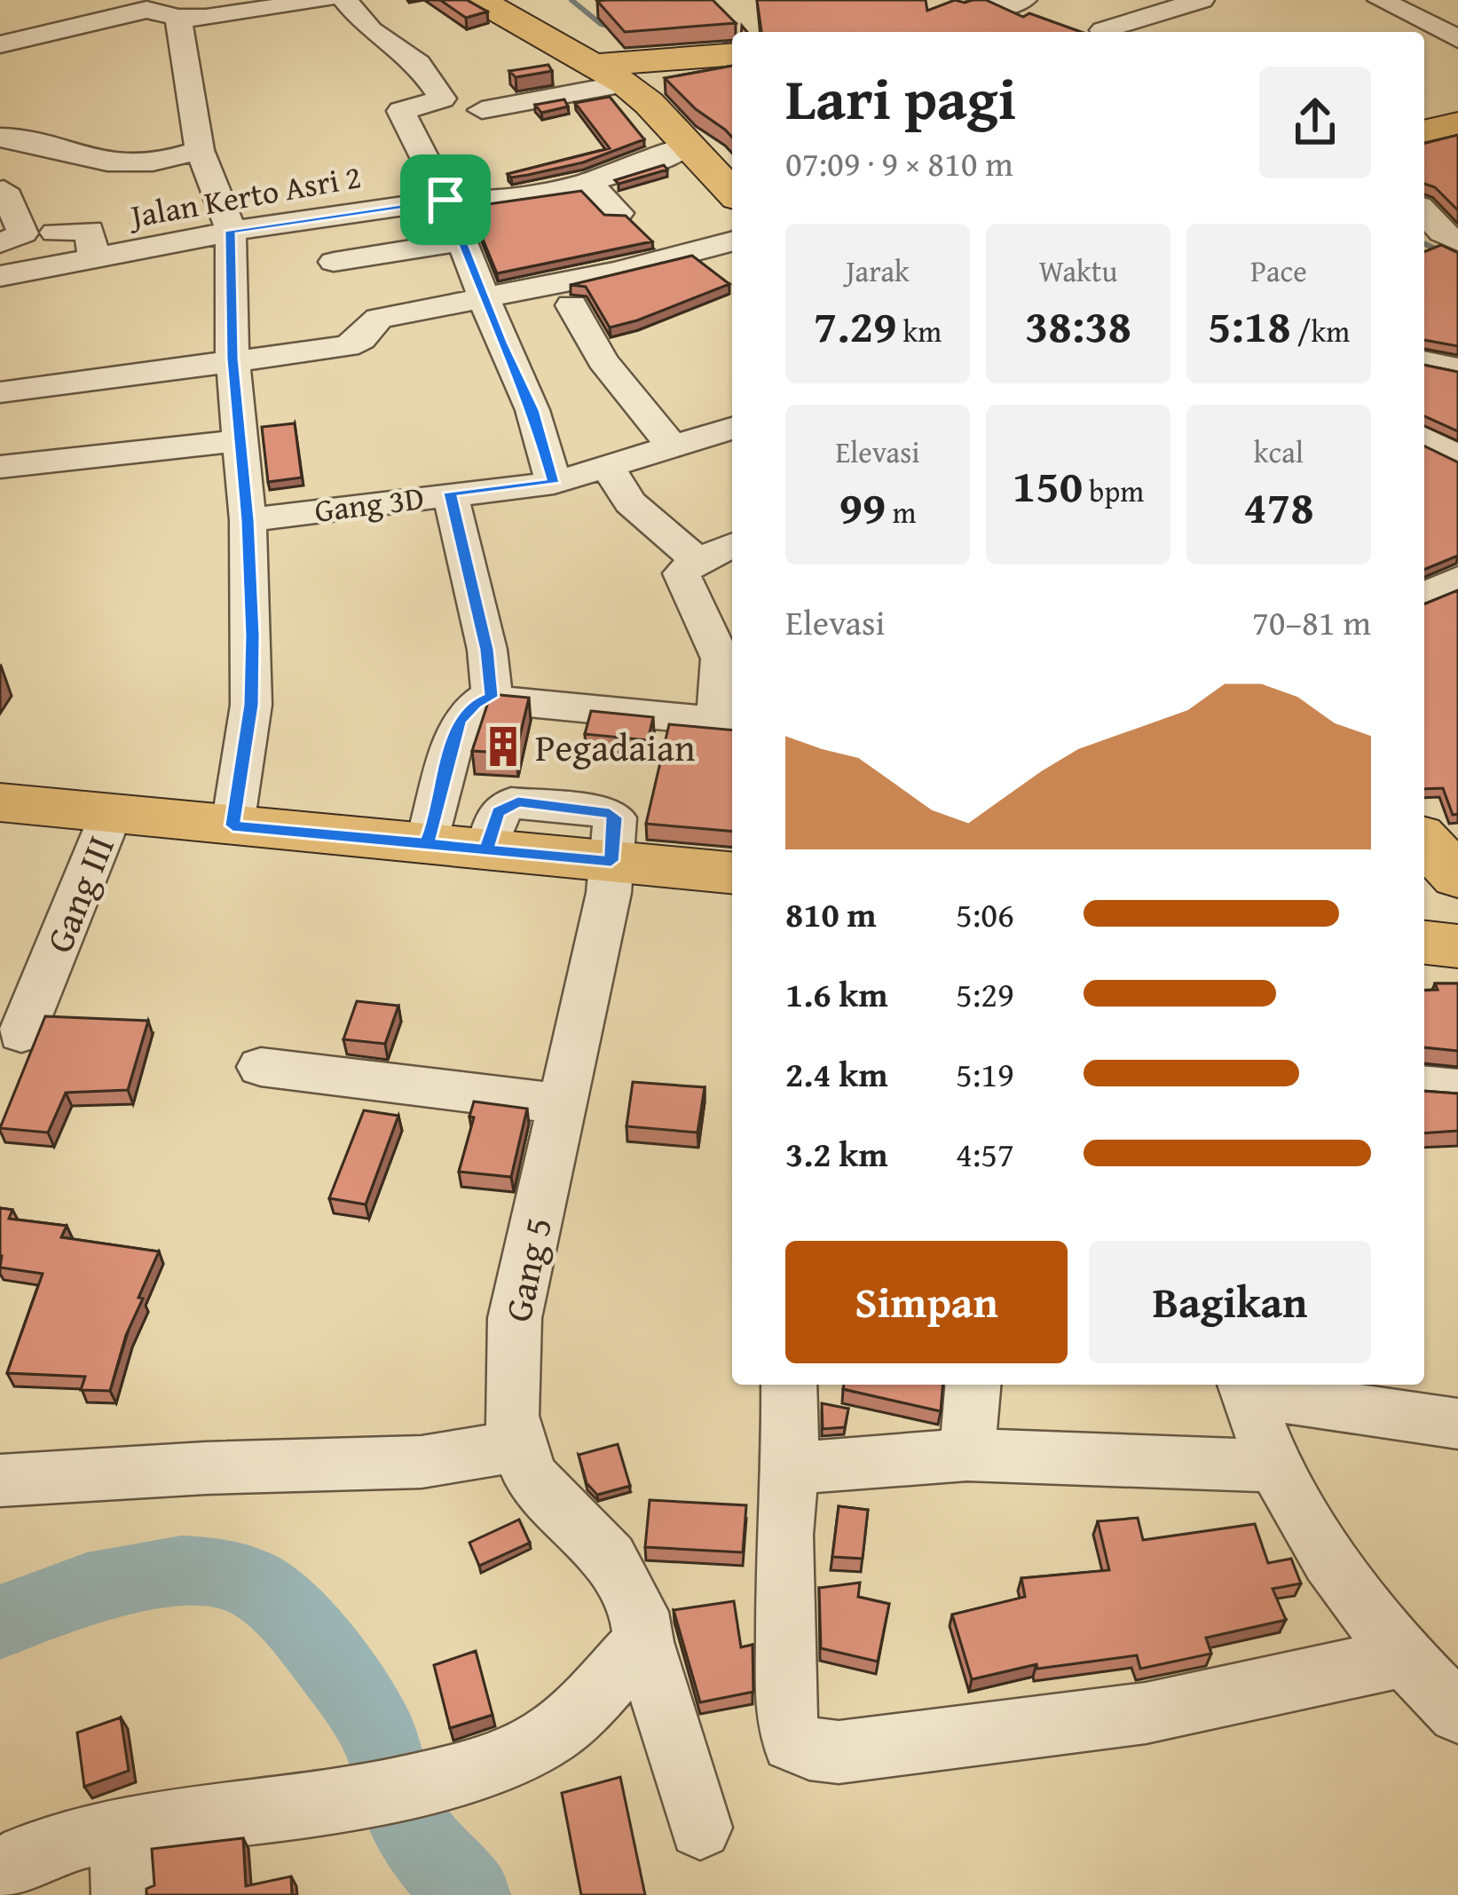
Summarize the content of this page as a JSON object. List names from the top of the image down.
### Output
{
  "streets": {
    "street": [
      "Jalan Kerto Asri 2",
      "Gang 3D",
      "Gang III",
      "Gang 5"
    ]
  },
  "places": {
    "building": ["Pegadaian"]
  },
  "page": {
    "heading": ["Lari pagi", "07:09 · 9 × 810 m"],
    "stats": [
      ["Jarak", "7.29 km"],
      ["Waktu", "38:38"],
      ["Pace", "5:18 /km"],
      ["Elevasi", "99 m"],
      ["150 bpm"],
      ["kcal", "478"]
    ],
    "chart": ["Elevasi", "70–81 m"],
    "list": [
      {
        "name": "810 m",
        "note": "5:06"
      },
      {
        "name": "1.6 km",
        "note": "5:29"
      },
      {
        "name": "2.4 km",
        "note": "5:19"
      },
      {
        "name": "3.2 km",
        "note": "4:57"
      }
    ],
    "buttons": ["Simpan", "Bagikan"]
  }
}
